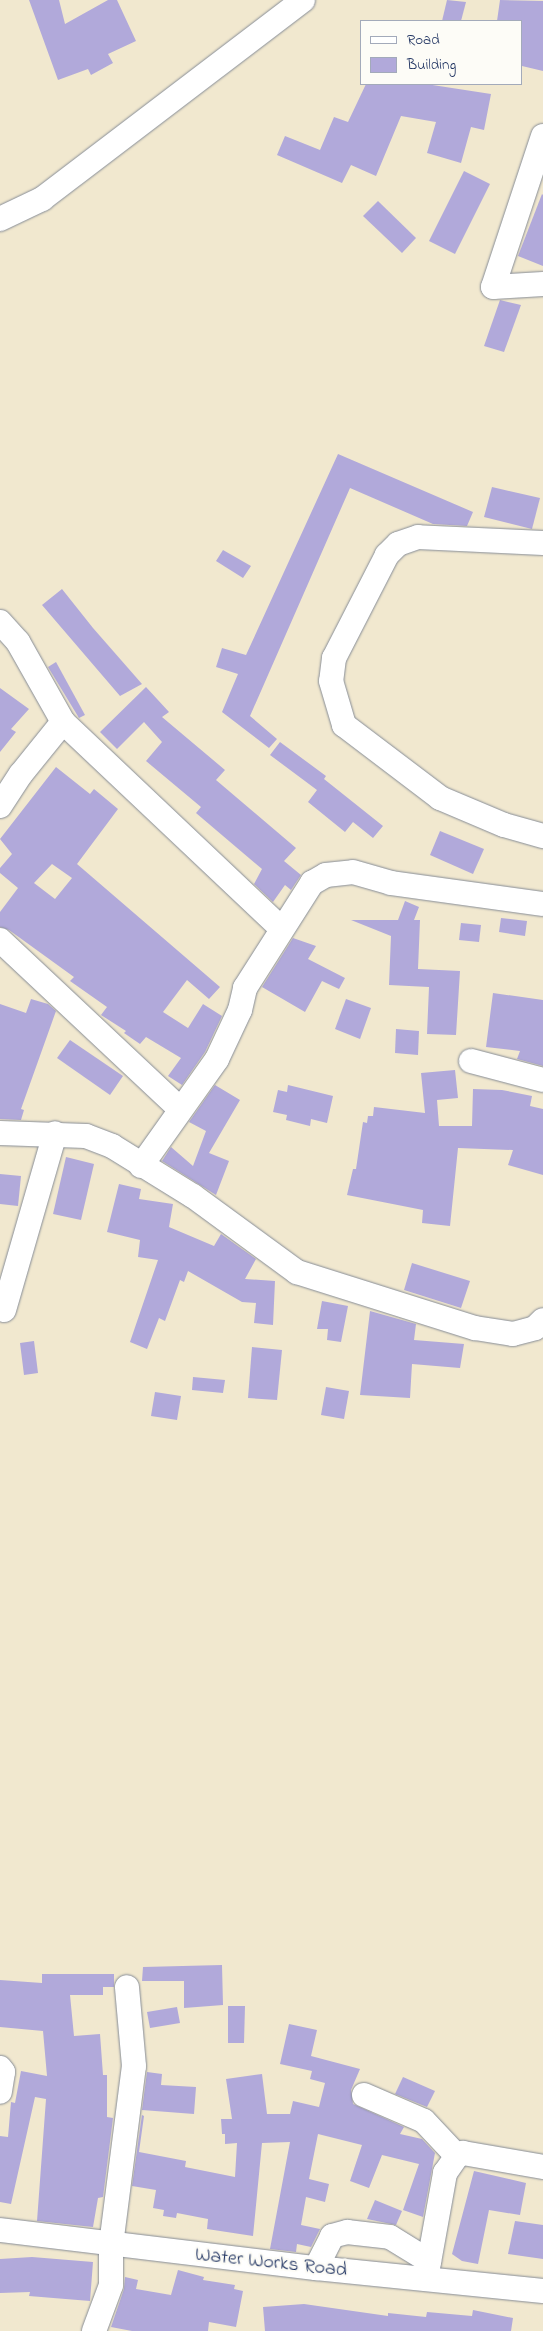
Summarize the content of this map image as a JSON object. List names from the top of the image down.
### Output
{
  "streets": {
    "street": ["Water Works Road"]
  },
  "legend": ["Road", "Building"]
}
